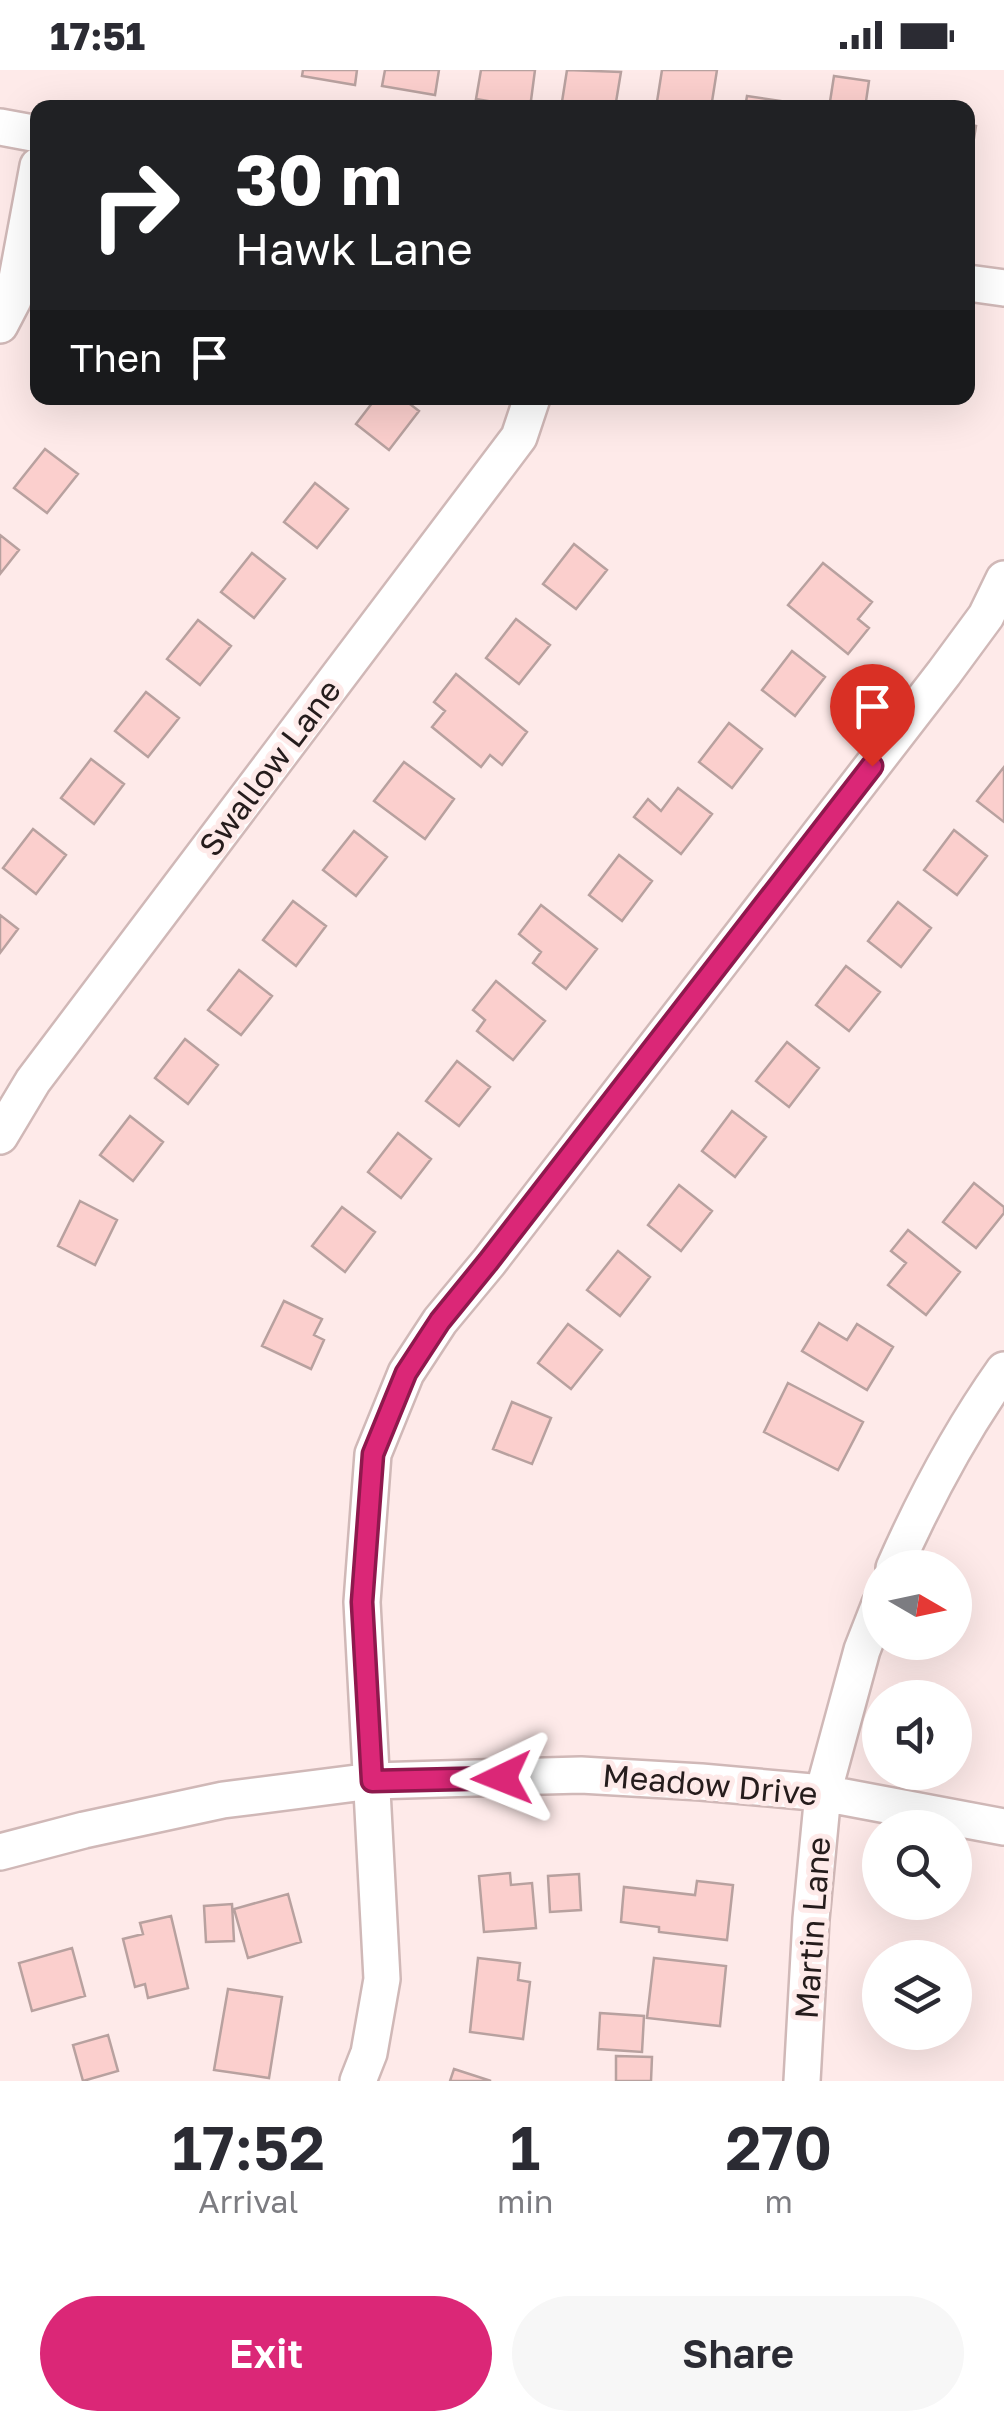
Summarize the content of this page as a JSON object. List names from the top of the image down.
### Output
{
  "streets": {
    "street": ["Swallow Lane", "Meadow Drive", "Martin Lane"]
  },
  "crossings": [
    ["Meadow Drive", "Martin Lane"]
  ],
  "north": "right",
  "page": {
    "status": "17:51",
    "turn": ["30 m", "Hawk Lane"],
    "then": "Then",
    "eta": [
      "17:52",
      "Arrival",
      "1",
      "min",
      "270",
      "m"
    ],
    "buttons": ["Exit", "Share"]
  }
}
